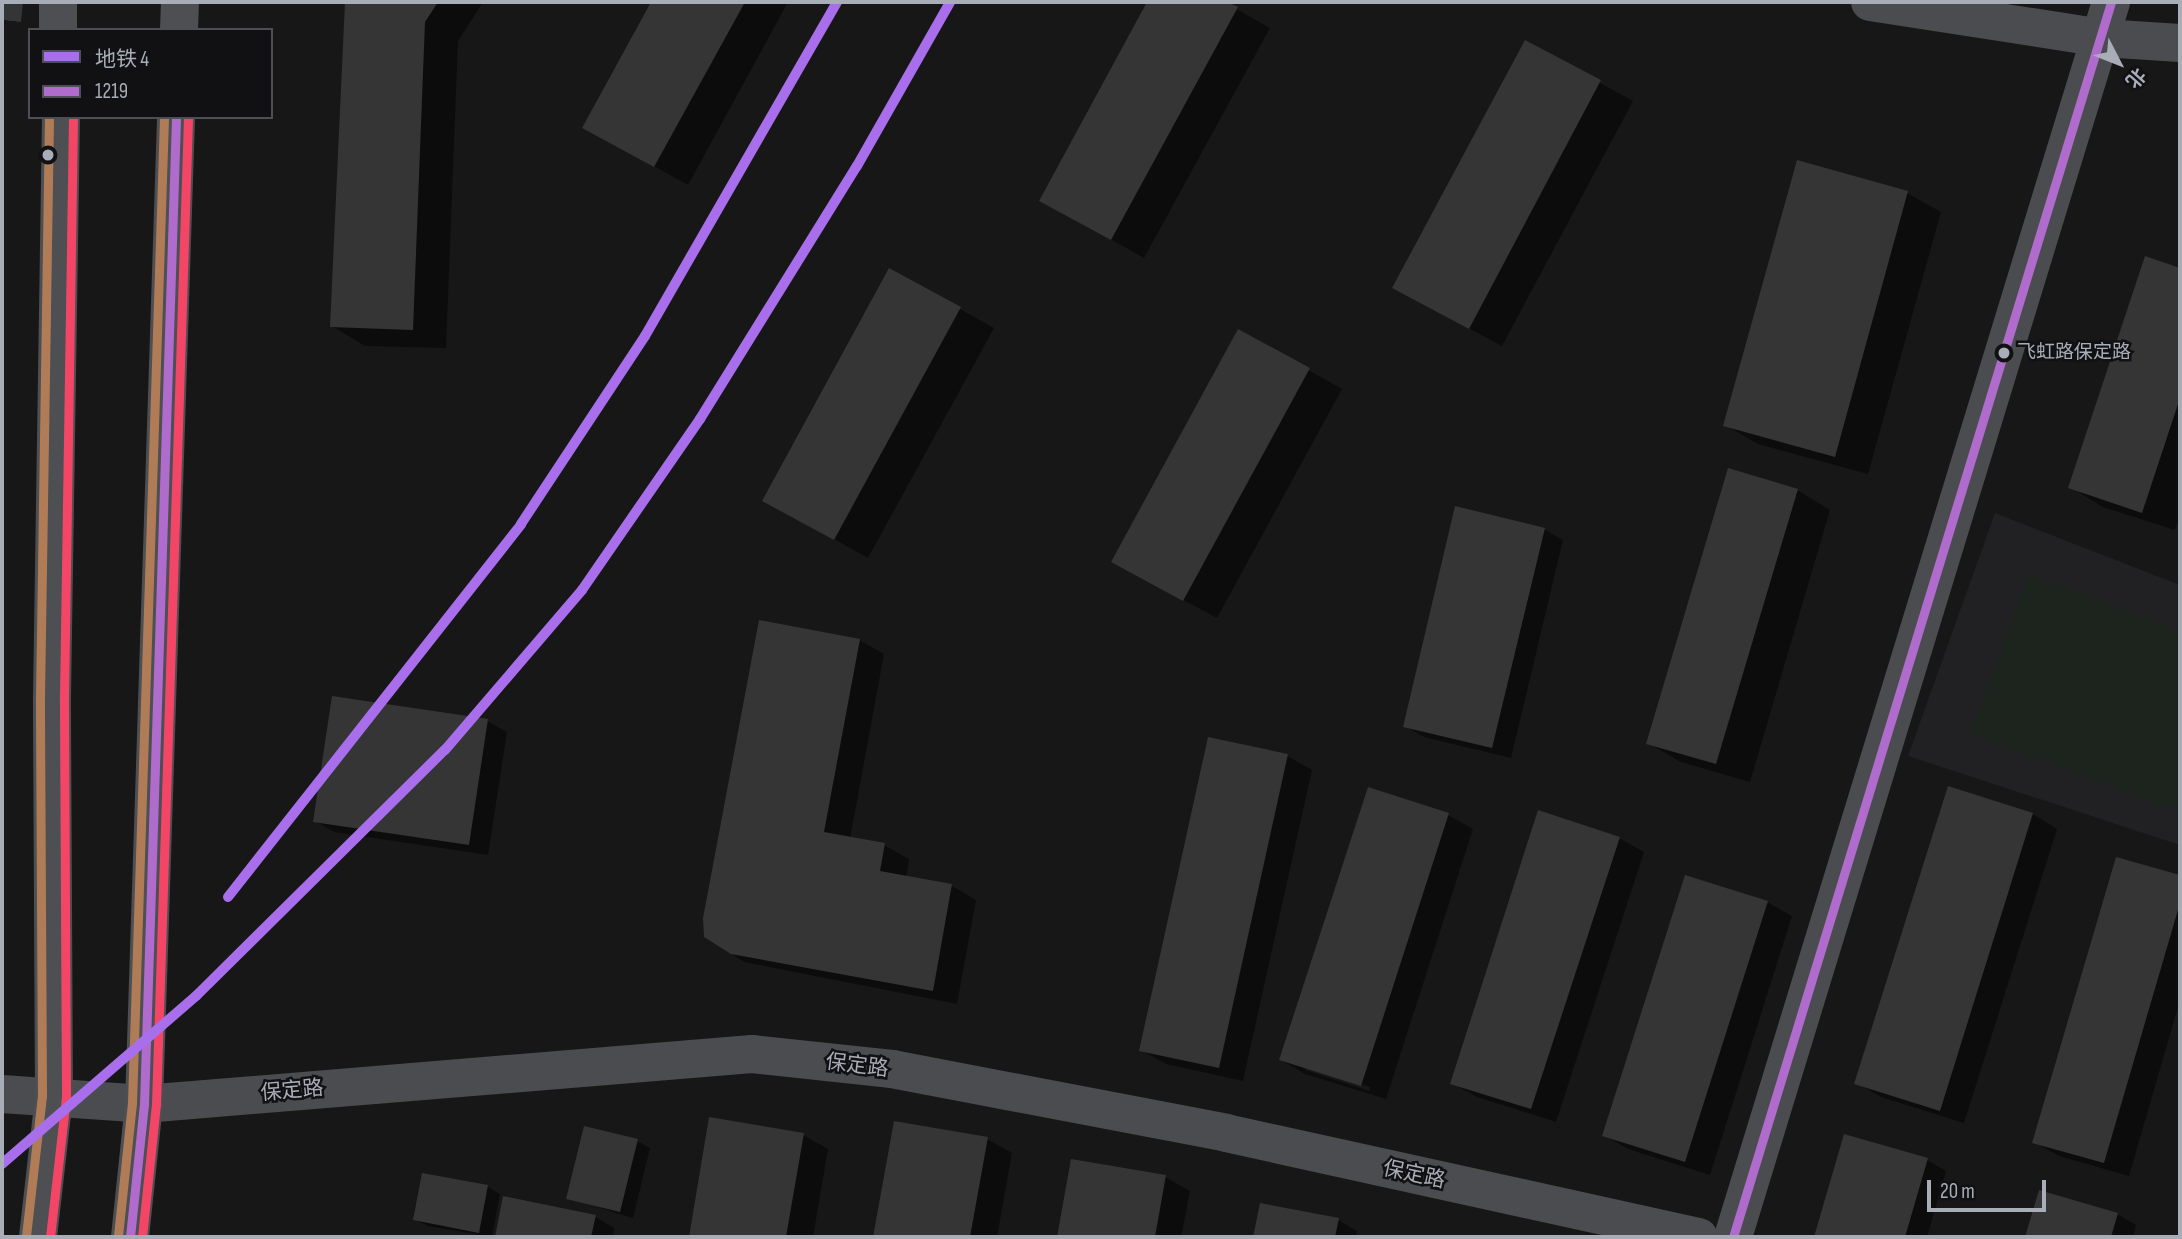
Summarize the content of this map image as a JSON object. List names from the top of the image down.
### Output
{
  "streets": {
    "street": ["保定路"]
  },
  "places": ["飞虹路保定路"],
  "lines": ["metro line 4", "transit line 1219"],
  "legend": ["地铁 4", "1219"],
  "scale_bar": "20 m",
  "north": "bottom right"
}
